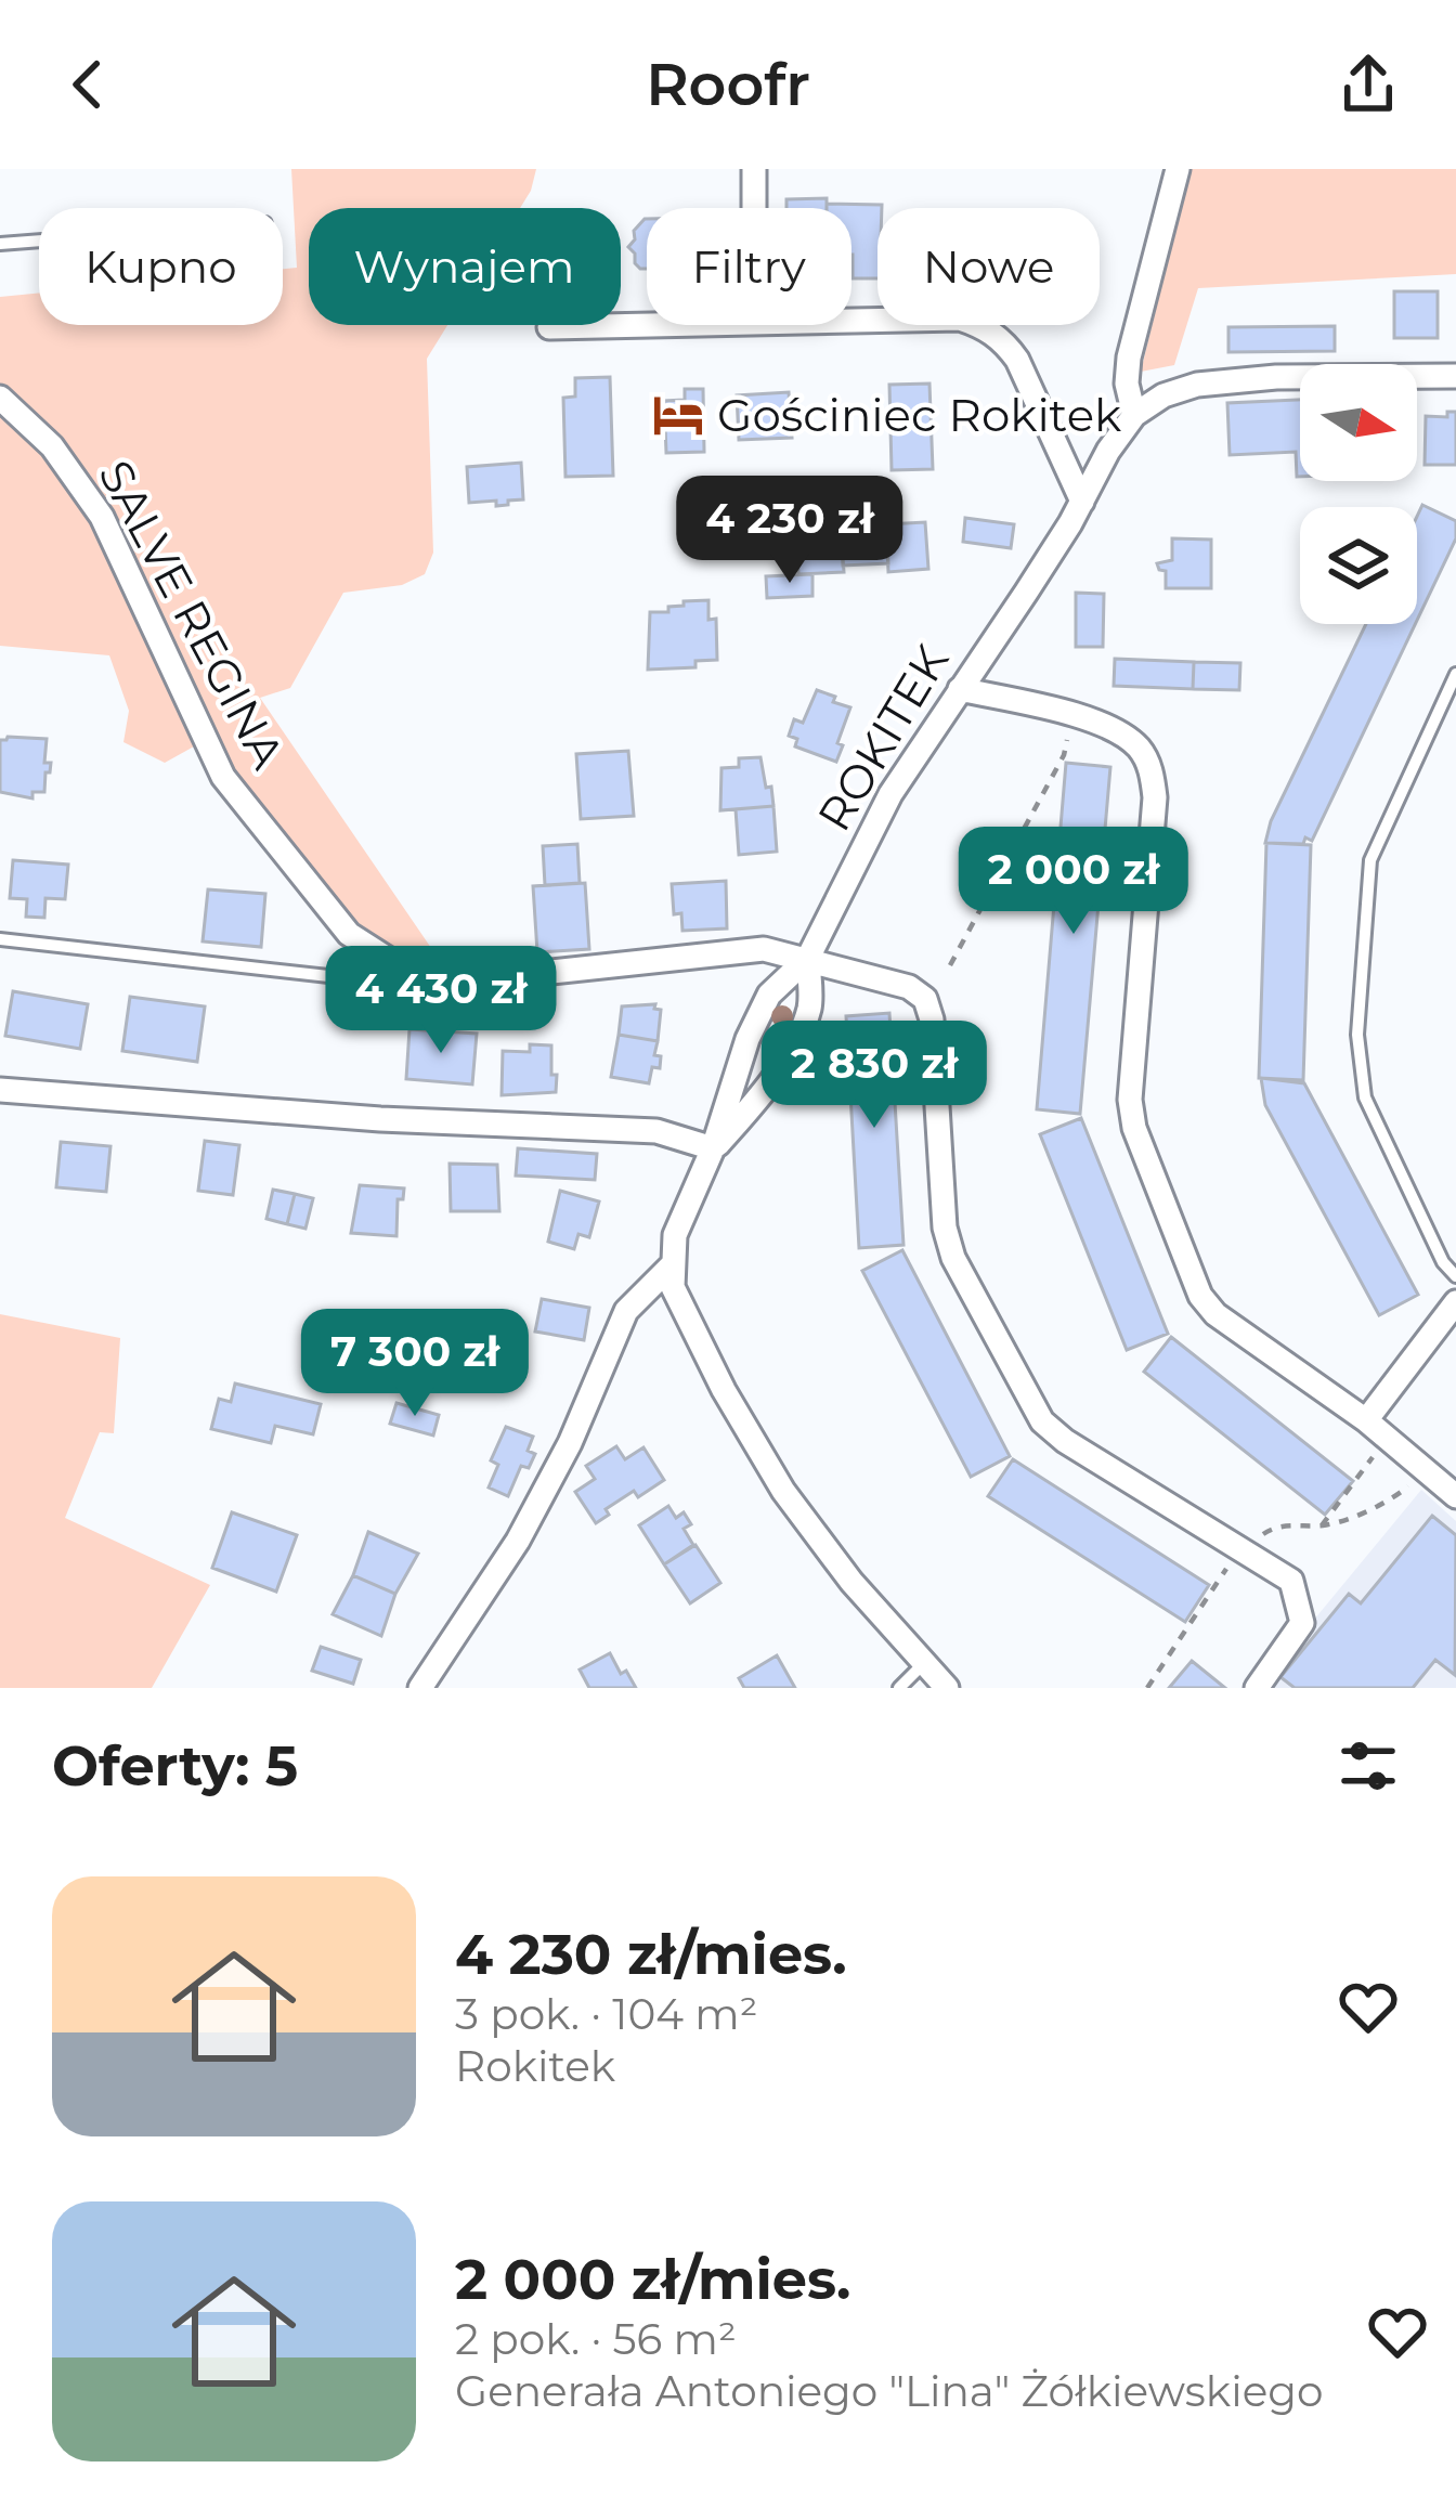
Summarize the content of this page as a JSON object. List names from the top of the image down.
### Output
{
  "streets": {
    "street": ["SALVE REGINA", "ROKITEK"]
  },
  "crossings": [
    ["SALVE REGINA", "ROKITEK"]
  ],
  "places": {
    "hotel": ["Gościniec Rokitek"]
  },
  "north": "right",
  "page": {
    "header": "Roofr",
    "chip": [
      "Kupno",
      "Wynajem",
      "Filtry",
      "Nowe"
    ],
    "price": [
      "4 230 zł",
      "2 000 zł",
      "4 430 zł",
      "2 830 zł",
      "7 300 zł"
    ],
    "heading": "Oferty: 5",
    "list": [
      {
        "name": "4 230 zł/mies.",
        "note": "3 pok. · 104 m² · Rokitek"
      },
      {
        "name": "2 000 zł/mies.",
        "note": "2 pok. · 56 m² · Generała Antoniego \"Lina\" Żółkiewskiego"
      }
    ]
  }
}
